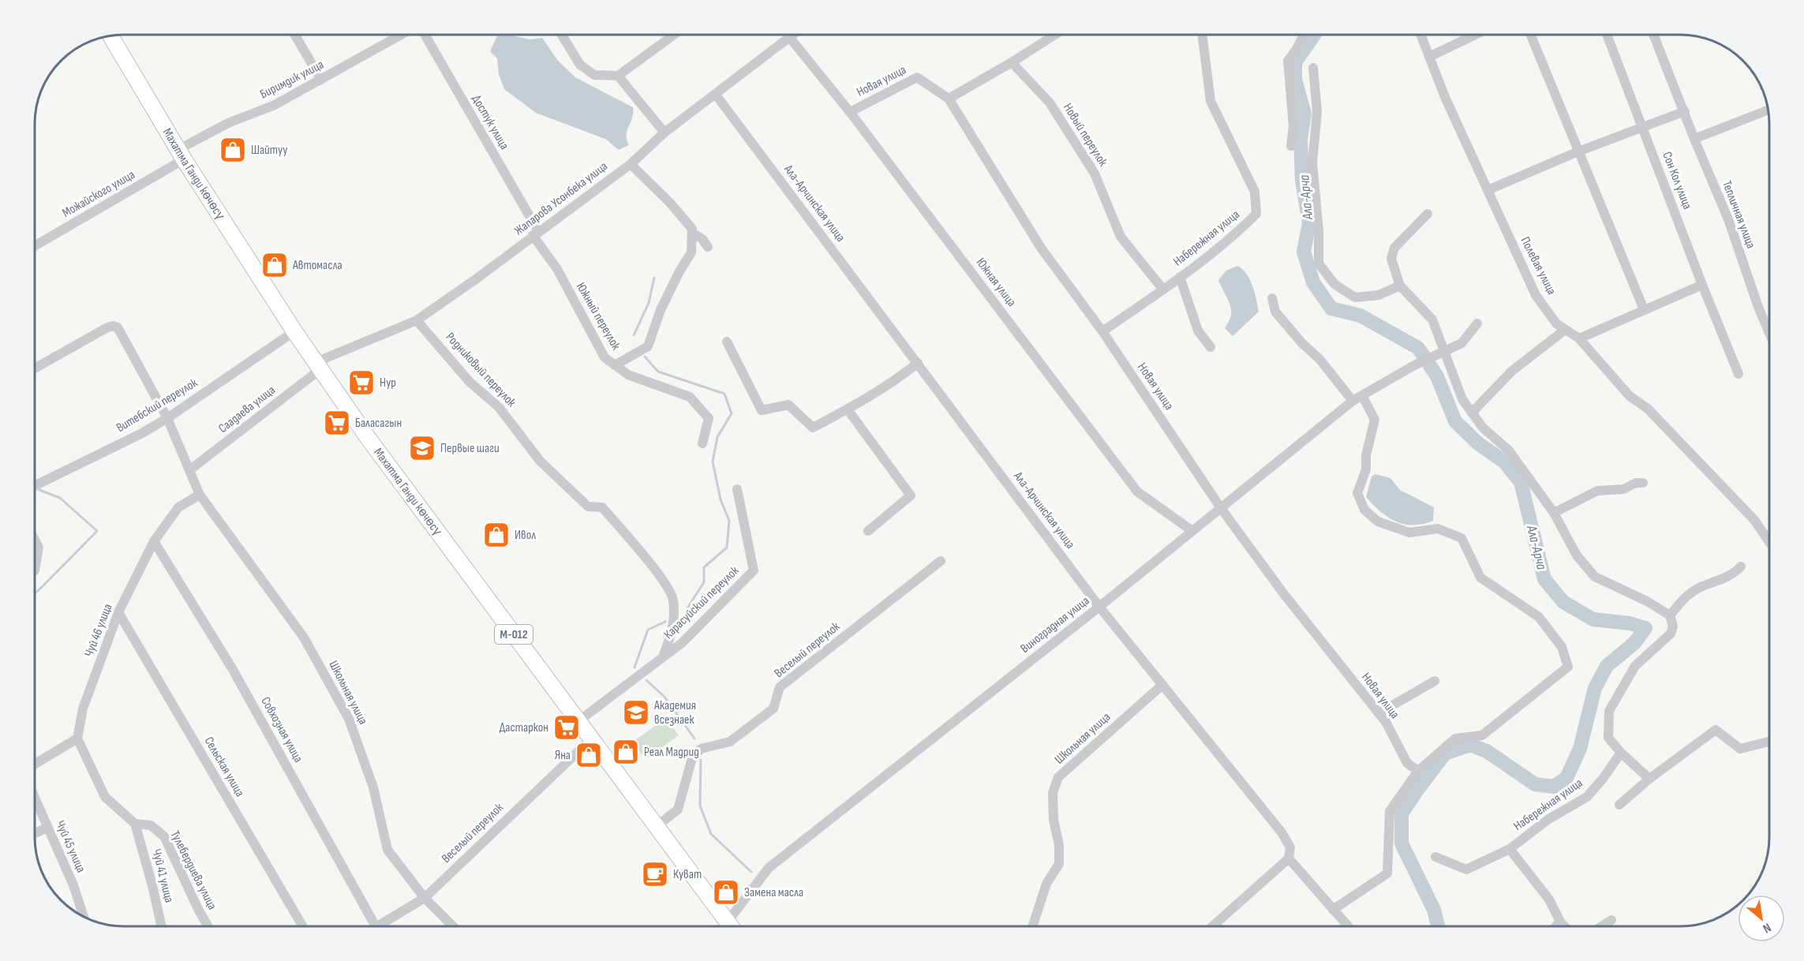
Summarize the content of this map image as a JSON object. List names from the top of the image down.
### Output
{
  "streets": {
    "main road": ["Махатма Ганди көчөсү", "М-012"],
    "street": [
      "Биримдик улица",
      "Новая улица",
      "Достук улица",
      "Новый переулок",
      "Сон Кол улица",
      "Можайского улица",
      "Жапарова Усонбека улица",
      "Ала-Арчинская улица",
      "Тепличная улица",
      "Набережная улица",
      "Полевая улица",
      "Южная улица",
      "Южный переулок",
      "Родниковый переулок",
      "Витебский переулок",
      "Саадаева улица",
      "Карасуйский переулок",
      "Виноградная улица",
      "Чуй 46 улица",
      "Веселый переулок",
      "Школьная улица",
      "Совхозная улица",
      "Сельская улица",
      "Чуй 45 улица",
      "Тулебердиева улица",
      "Чуй 41 улица"
    ]
  },
  "crossings": [
    ["Биримдик улица", "Махатма Ганди көчөсү"],
    ["Биримдик улица", "Можайского улица"],
    ["Новая улица", "Набережная улица"],
    ["Новая улица", "Южная улица"],
    ["Новая улица", "Виноградная улица"],
    ["Достук улица", "Жапарова Усонбека улица"],
    ["Достук улица", "Южный переулок"],
    ["Новый переулок", "Набережная улица"],
    ["Махатма Ганди көчөсү", "Можайского улица"],
    ["Махатма Ганди көчөсү", "Жапарова Усонбека улица"],
    ["Махатма Ганди көчөсү", "Витебский переулок"],
    ["Махатма Ганди көчөсү", "Саадаева улица"],
    ["Махатма Ганди көчөсү", "Карасуйский переулок"],
    ["Махатма Ганди көчөсү", "Виноградная улица"],
    ["Махатма Ганди көчөсү", "Веселый переулок"],
    ["Жапарова Усонбека улица", "Ала-Арчинская улица"],
    ["Жапарова Усонбека улица", "Южная улица"],
    ["Жапарова Усонбека улица", "Южный переулок"],
    ["Жапарова Усонбека улица", "Родниковый переулок"],
    ["Жапарова Усонбека улица", "Саадаева улица"],
    ["Ала-Арчинская улица", "Виноградная улица"],
    ["Ала-Арчинская улица", "Школьная улица"],
    ["Южная улица", "Виноградная улица"],
    ["Родниковый переулок", "Карасуйский переулок"],
    ["Витебский переулок", "Школьная улица"],
    ["Саадаева улица", "Школьная улица"],
    ["Чуй 46 улица", "Школьная улица"],
    ["Чуй 46 улица", "Совхозная улица"],
    ["Чуй 46 улица", "Сельская улица"],
    ["Чуй 46 улица", "Тулебердиева улица"],
    ["Веселый переулок", "Школьная улица"],
    ["Тулебердиева улица", "Чуй 41 улица"]
  ],
  "water": ["Ала-Арча"],
  "places": {
    "shop": [
      "Шайтуу",
      "Автомасла",
      "Ивол",
      "Реал Мадрид",
      "Яна",
      "Замена масла"
    ],
    "supermarket": ["Нур", "Баласагын", "Дастаркон"],
    "school or university": ["Первые шаги", "Академия всезнаек"],
    "cafe": ["Куват"]
  },
  "north": "bottom right"
}
